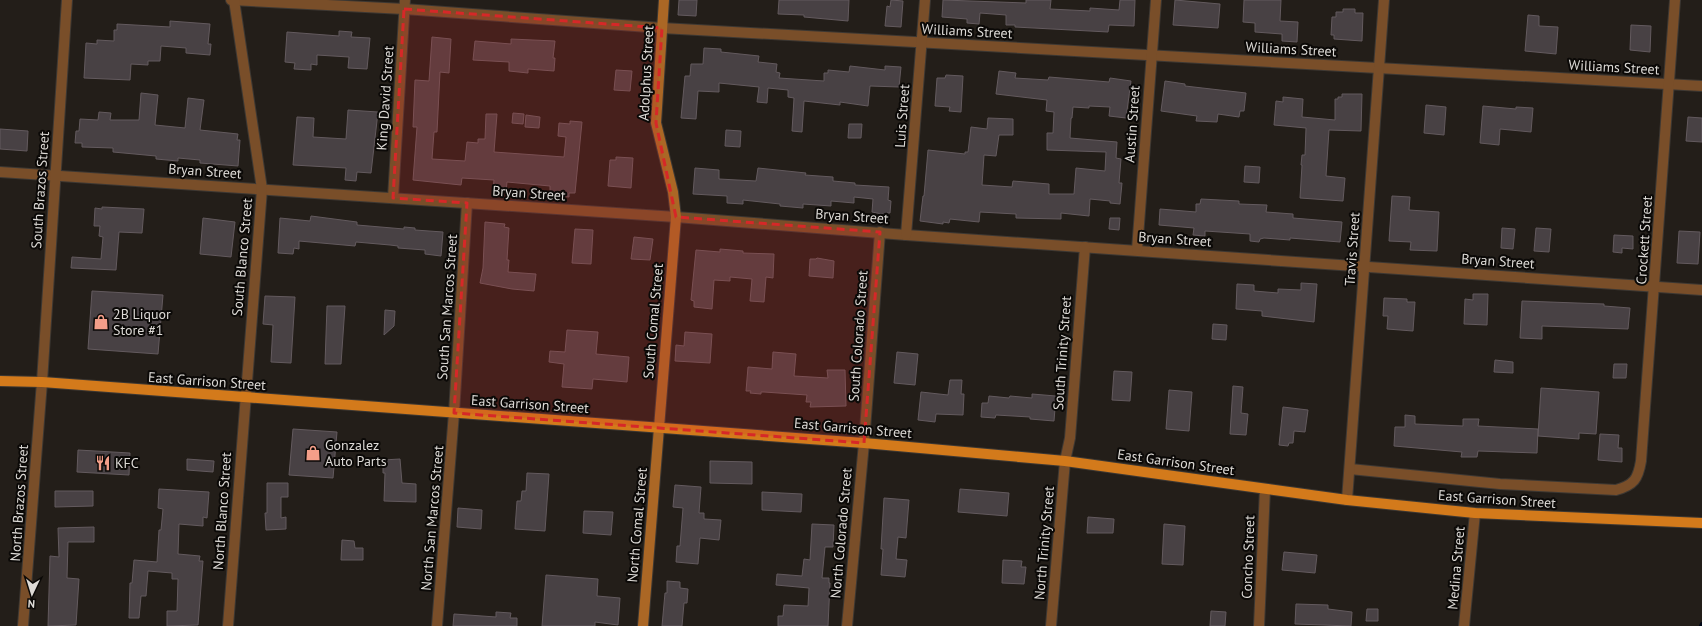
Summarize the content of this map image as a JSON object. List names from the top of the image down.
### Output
{
  "streets": {
    "main road": ["East Garrison Street"],
    "street": [
      "Williams Street",
      "Adolphus Street",
      "King David Street",
      "Luis Street",
      "Austin Street",
      "Bryan Street",
      "South Brazos Street",
      "Crockett Street",
      "Travis Street",
      "South Blanco Street",
      "South San Marcos Street",
      "South Comal Street",
      "South Colorado Street",
      "South Trinity Street",
      "North Brazos Street",
      "North Blanco Street",
      "North San Marcos Street",
      "North Comal Street",
      "North Colorado Street",
      "North Trinity Street",
      "Concho Street",
      "Medina Street"
    ]
  },
  "crossings": [
    ["Williams Street", "Adolphus Street"],
    ["Williams Street", "King David Street"],
    ["Williams Street", "Luis Street"],
    ["Williams Street", "Austin Street"],
    ["Williams Street", "Crockett Street"],
    ["Williams Street", "Travis Street"],
    ["Williams Street", "South Blanco Street"],
    ["Adolphus Street", "Bryan Street"],
    ["Adolphus Street", "South Comal Street"],
    ["King David Street", "Bryan Street"],
    ["Luis Street", "Bryan Street"],
    ["Austin Street", "Bryan Street"],
    ["Bryan Street", "South Brazos Street"],
    ["Bryan Street", "Crockett Street"],
    ["Bryan Street", "Travis Street"],
    ["Bryan Street", "South Blanco Street"],
    ["Bryan Street", "South San Marcos Street"],
    ["Bryan Street", "South Comal Street"],
    ["Bryan Street", "South Colorado Street"],
    ["Bryan Street", "South Trinity Street"],
    ["South Brazos Street", "East Garrison Street"],
    ["South Brazos Street", "North Brazos Street"],
    ["Crockett Street", "Travis Street"],
    ["Travis Street", "East Garrison Street"],
    ["South Blanco Street", "East Garrison Street"],
    ["South Blanco Street", "North Blanco Street"],
    ["South San Marcos Street", "East Garrison Street"],
    ["South San Marcos Street", "North San Marcos Street"],
    ["South Comal Street", "East Garrison Street"],
    ["South Comal Street", "North Comal Street"],
    ["South Colorado Street", "East Garrison Street"],
    ["South Colorado Street", "North Colorado Street"],
    ["South Trinity Street", "East Garrison Street"],
    ["South Trinity Street", "North Trinity Street"],
    ["East Garrison Street", "North Brazos Street"],
    ["East Garrison Street", "North Blanco Street"],
    ["East Garrison Street", "North San Marcos Street"],
    ["East Garrison Street", "North Comal Street"],
    ["East Garrison Street", "North Colorado Street"],
    ["East Garrison Street", "North Trinity Street"],
    ["East Garrison Street", "Concho Street"],
    ["East Garrison Street", "Medina Street"]
  ],
  "places": {
    "shop": ["2B Liquor Store #1", "Gonzalez Auto Parts"],
    "restaurant": ["KFC"]
  },
  "north": "bottom"
}
